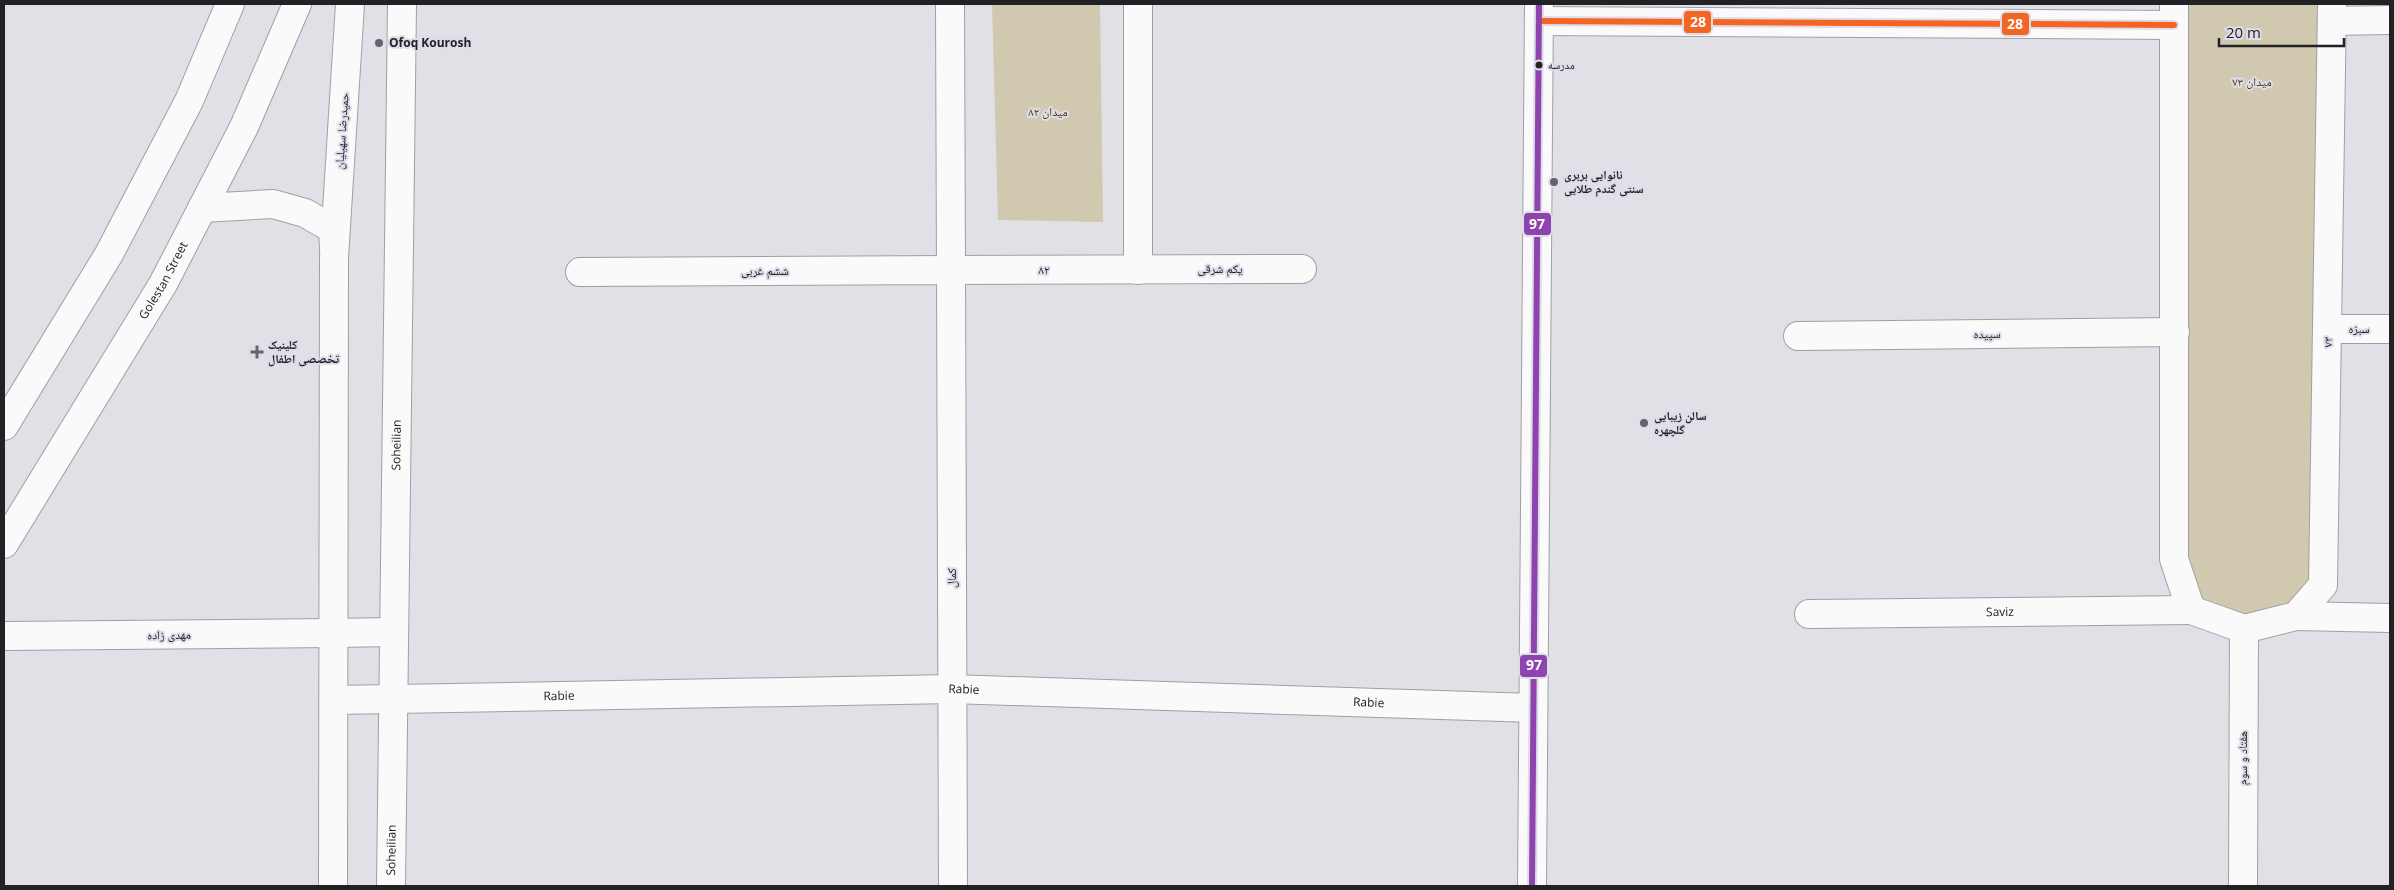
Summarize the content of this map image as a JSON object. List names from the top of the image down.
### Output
{
  "streets": {
    "street": [
      "حمیدرضا سهیلیان",
      "یکم شرقی",
      "۸۲",
      "ششم غربی",
      "Golestan Street",
      "سبزه",
      "سپیده",
      "۷۳",
      "Soheilian",
      "کمال",
      "Saviz",
      "مهدی زاده",
      "Rabie",
      "هفتاد و سوم"
    ]
  },
  "crossings": [
    ["یکم شرقی", "۸۲"],
    ["۸۲", "ششم غربی"],
    ["۸۲", "کمال"],
    ["ششم غربی", "کمال"],
    ["سبزه", "۷۳"],
    ["Soheilian", "مهدی زاده"],
    ["Soheilian", "Rabie"],
    ["کمال", "Rabie"]
  ],
  "parks": ["میدان ۷۳", "میدان ۸۲"],
  "places": {
    "other": [
      "Ofoq Kourosh",
      "مدرسه",
      "نانوایی بربری سنتی گندم طلایی",
      "سالن زیبایی گلچهره"
    ],
    "health": ["کلینیک تخصصی اطفال"]
  },
  "lines": ["transit line 97", "transit line 28"],
  "scale_bar": "20 m"
}
